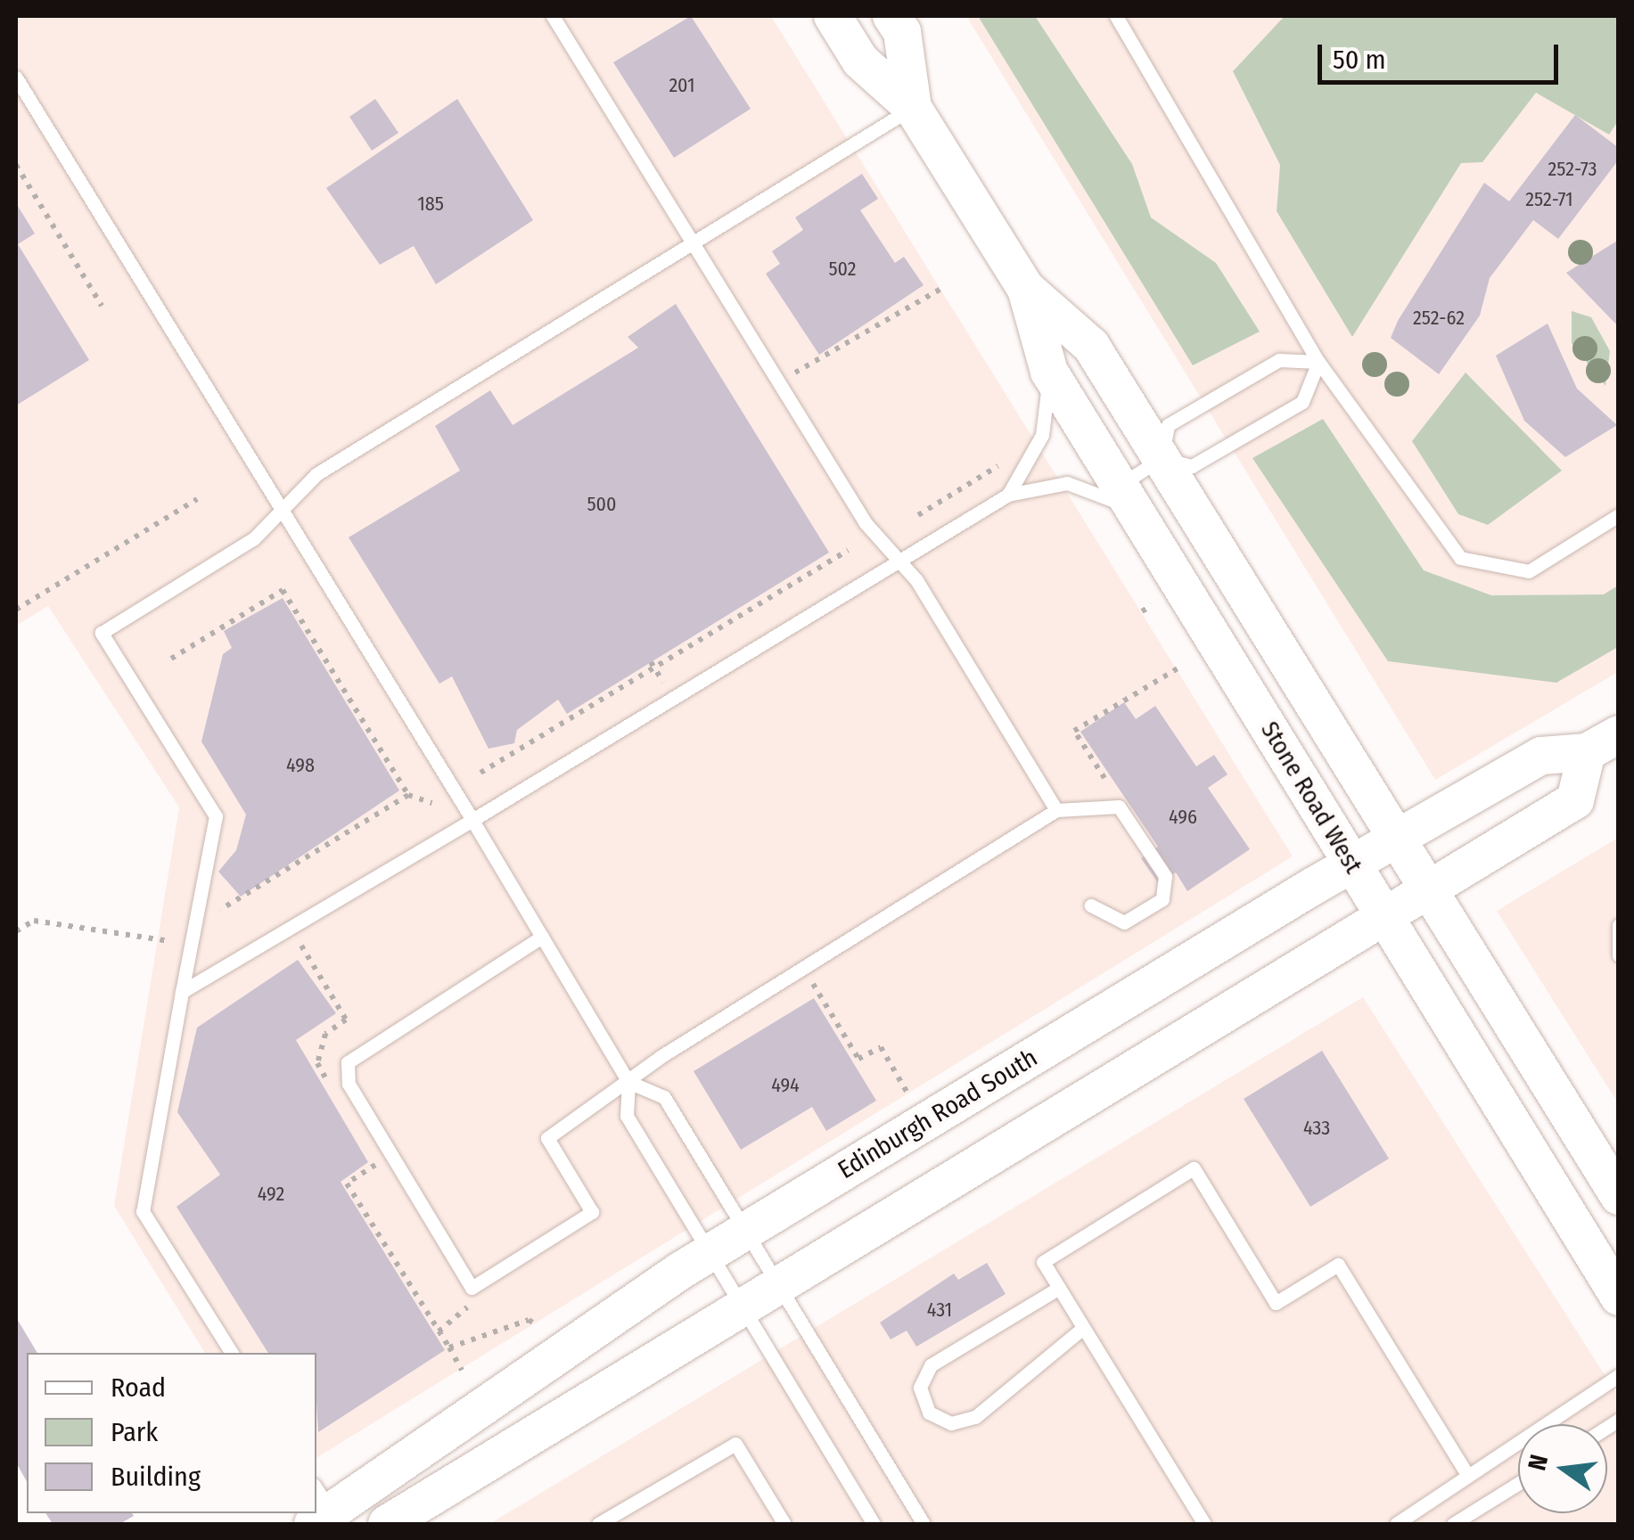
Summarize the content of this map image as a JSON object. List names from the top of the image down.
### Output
{
  "streets": {
    "main road": ["Stone Road West", "Edinburgh Road South"]
  },
  "crossings": [
    ["Stone Road West", "Edinburgh Road South"]
  ],
  "house_numbers": [
    "201",
    "252-73",
    "252-71",
    "185",
    "502",
    "252-62",
    "500",
    "498",
    "496",
    "494",
    "433",
    "492",
    "431"
  ],
  "legend": ["Road", "Park", "Building"],
  "scale_bar": "50 m",
  "north": "left"
}
